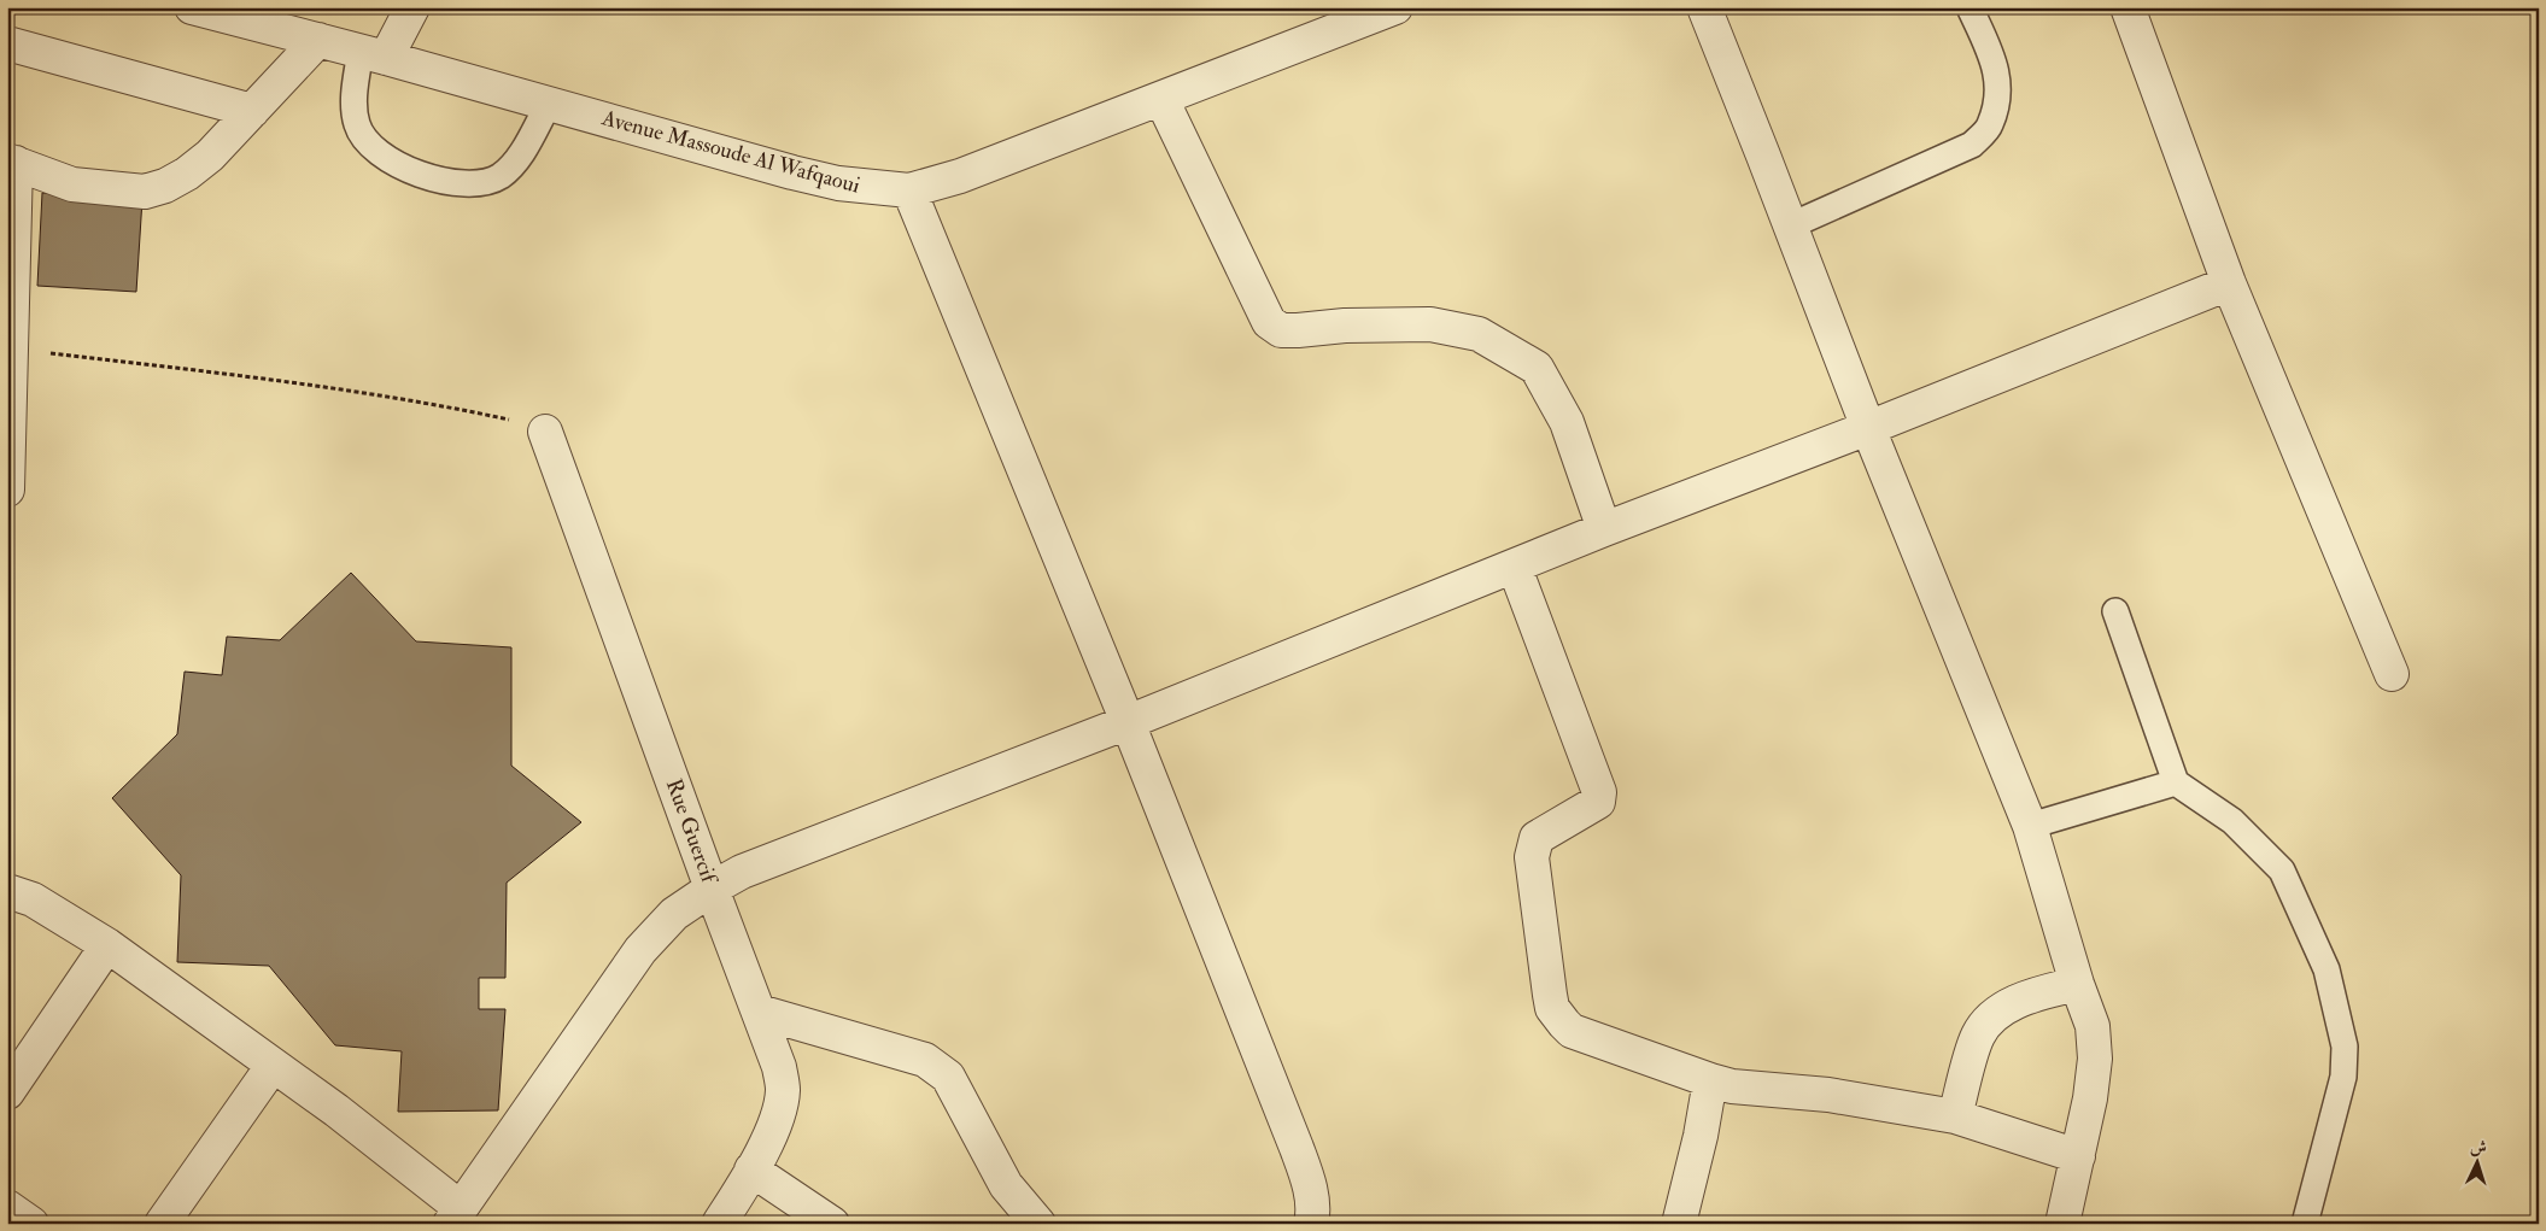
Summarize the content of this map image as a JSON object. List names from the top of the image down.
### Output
{
  "streets": {
    "street": ["Avenue Massoude Al Wafqaoui", "Rue Guercif"]
  },
  "north": "top"
}
